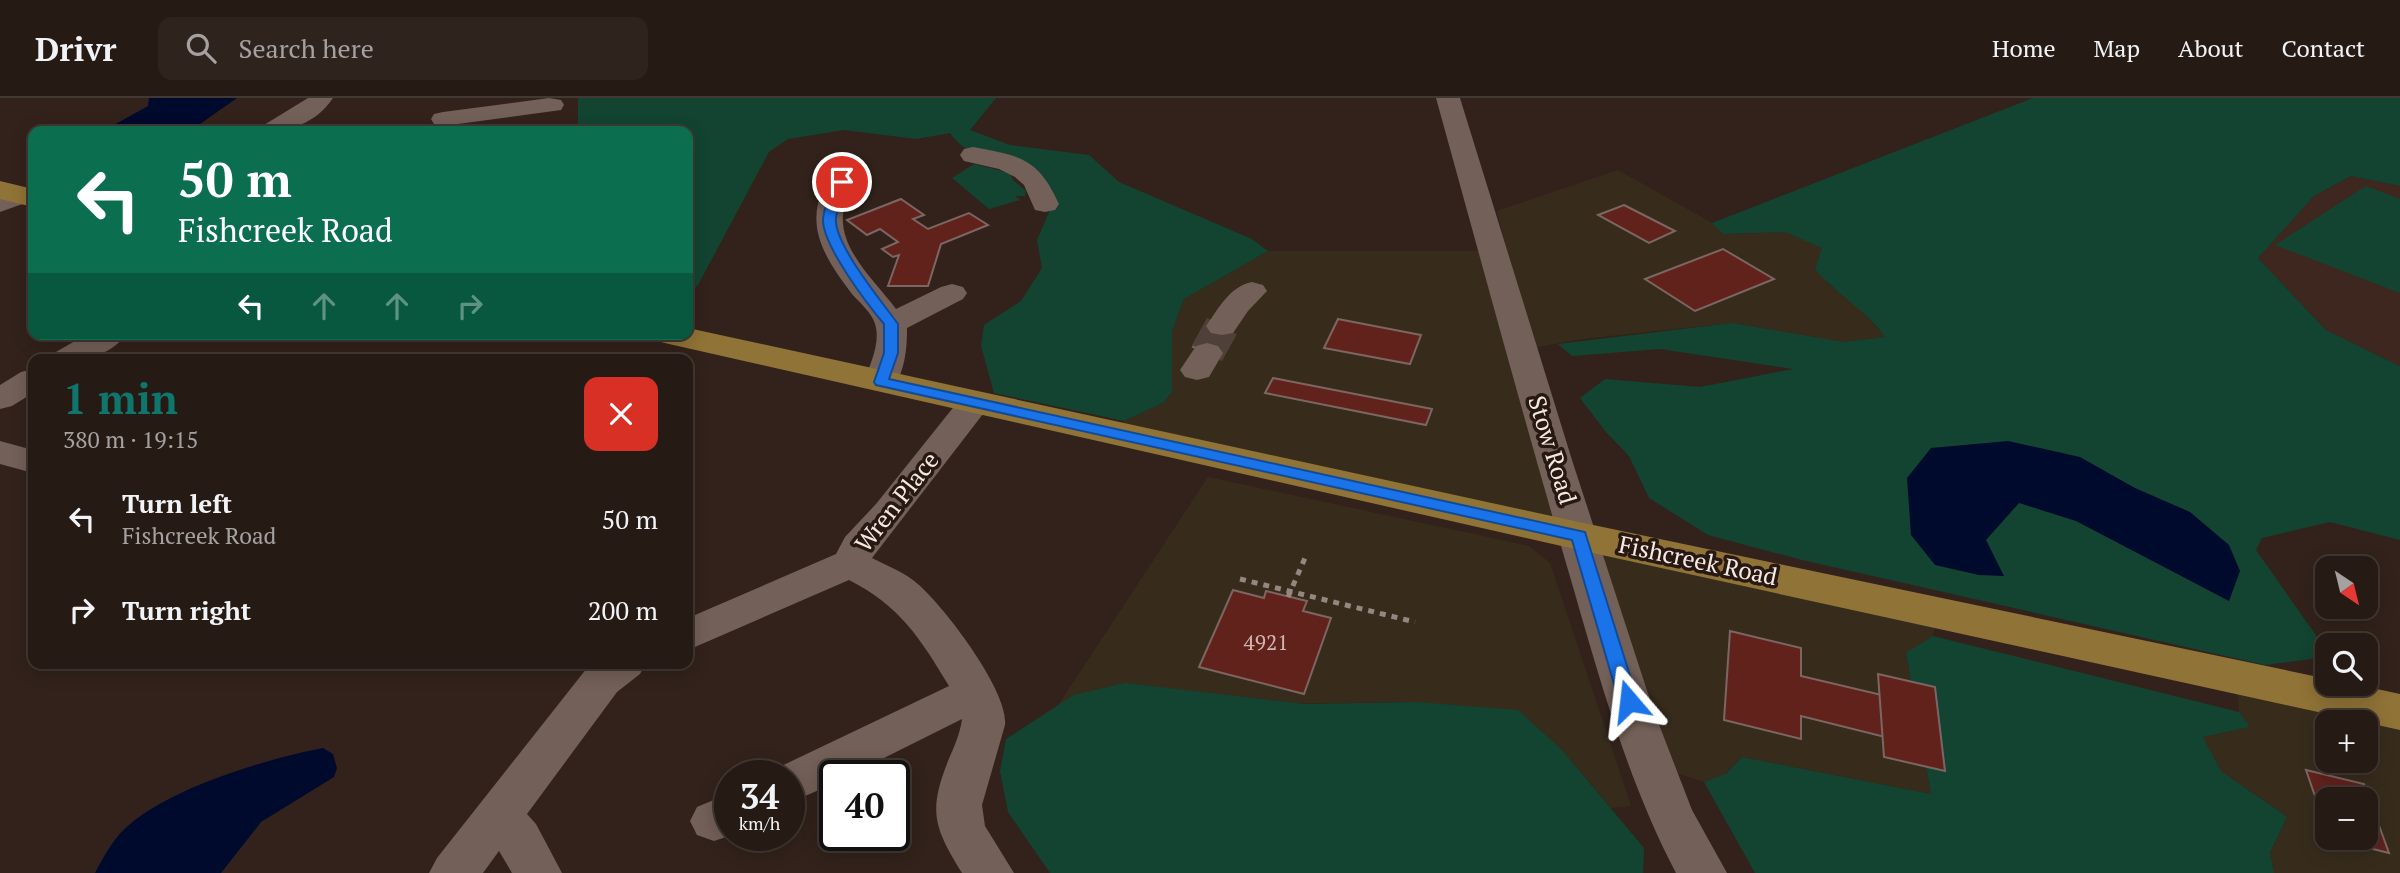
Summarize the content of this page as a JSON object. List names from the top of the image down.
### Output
{
  "streets": {
    "main road": ["Fishcreek Road"],
    "street": ["Stow Road", "Wren Place"]
  },
  "crossings": [
    ["Stow Road", "Fishcreek Road"],
    ["Wren Place", "Fishcreek Road"]
  ],
  "house_numbers": ["4921"],
  "north": "bottom right",
  "page": {
    "header": "Drivr",
    "search": "Search here",
    "nav": [
      "Home",
      "Map",
      "About",
      "Contact"
    ],
    "turn": ["50 m", "Fishcreek Road"],
    "heading": ["1 min", "380 m · 19:15"],
    "list": [
      {
        "name": "Turn left",
        "note": "Fishcreek Road",
        "value": "50 m"
      },
      {
        "name": "Turn right",
        "value": "200 m"
      }
    ],
    "map_buttons": ["+", "−"],
    "speed": "34 km/h",
    "limit": "40"
  }
}
